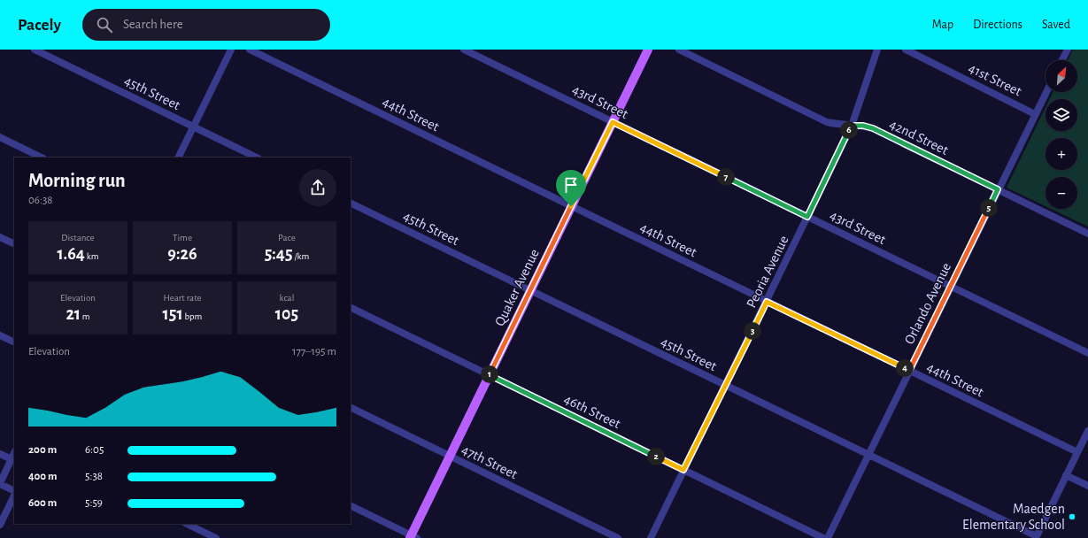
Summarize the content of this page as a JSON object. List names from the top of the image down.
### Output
{
  "streets": {
    "main road": ["Quaker Avenue"],
    "street": [
      "41st Street",
      "45th Street",
      "43rd Street",
      "44th Street",
      "42nd Street",
      "Peoria Avenue",
      "Orlando Avenue",
      "46th Street",
      "47th Street"
    ]
  },
  "crossings": [
    ["41st Street", "Orlando Avenue"],
    ["45th Street", "Peoria Avenue"],
    ["45th Street", "Quaker Avenue"],
    ["45th Street", "Orlando Avenue"],
    ["43rd Street", "Peoria Avenue"],
    ["43rd Street", "Quaker Avenue"],
    ["43rd Street", "Orlando Avenue"],
    ["44th Street", "Peoria Avenue"],
    ["44th Street", "Quaker Avenue"],
    ["44th Street", "Orlando Avenue"],
    ["42nd Street", "Peoria Avenue"],
    ["42nd Street", "Orlando Avenue"],
    ["Peoria Avenue", "46th Street"],
    ["Quaker Avenue", "46th Street"],
    ["Quaker Avenue", "47th Street"]
  ],
  "places": ["Maedgen Elementary School"],
  "north": "top right",
  "page": {
    "header": "Pacely",
    "search": "Search here",
    "nav": ["Map", "Directions", "Saved"],
    "map_buttons": ["+", "−"],
    "pins": [
      "6",
      "7",
      "5",
      "3",
      "4",
      "1",
      "2"
    ],
    "heading": ["Morning run", "06:38"],
    "stats": [
      ["Distance", "1.64 km"],
      ["Time", "9:26"],
      ["Pace", "5:45 /km"],
      ["Elevation", "21 m"],
      ["Heart rate", "151 bpm"],
      ["kcal", "105"]
    ],
    "chart": ["Elevation", "177–195 m"],
    "list": [
      {
        "name": "200 m",
        "note": "6:05"
      },
      {
        "name": "400 m",
        "note": "5:38"
      },
      {
        "name": "600 m",
        "note": "5:59"
      }
    ]
  }
}
